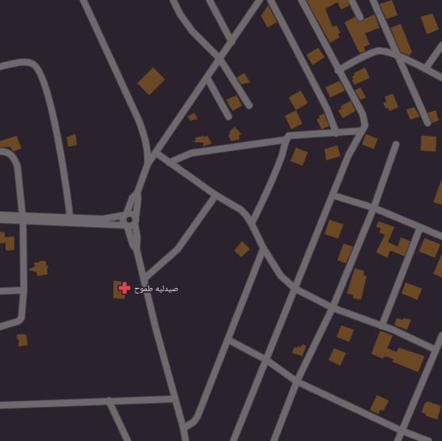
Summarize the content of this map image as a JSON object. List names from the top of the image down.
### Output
{
  "places": {
    "pharmacy": ["صيدليه طموح"]
  }
}
